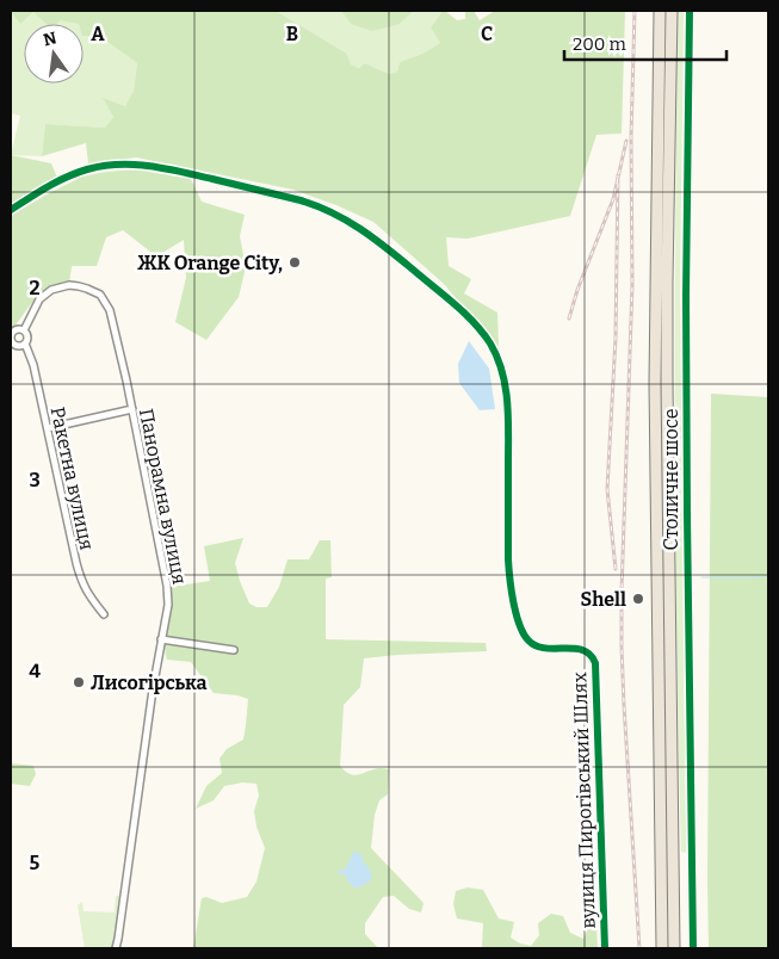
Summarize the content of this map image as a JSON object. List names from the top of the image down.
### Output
{
  "streets": {
    "highway": ["Столичне шосе"],
    "street": ["Ракетна вулиця", "Панорамна вулиця", "вулиця Пирогівський Шлях"]
  },
  "crossings": [
    ["Ракетна вулиця", "Панорамна вулиця"]
  ],
  "places": ["ЖК Orange City,", "Shell", "Лисогірська"],
  "scale_bar": "200 m",
  "north": "top",
  "grid": {
    "columns": ["A", "B", "C"],
    "rows": [
      "2",
      "3",
      "4",
      "5"
    ]
  }
}
